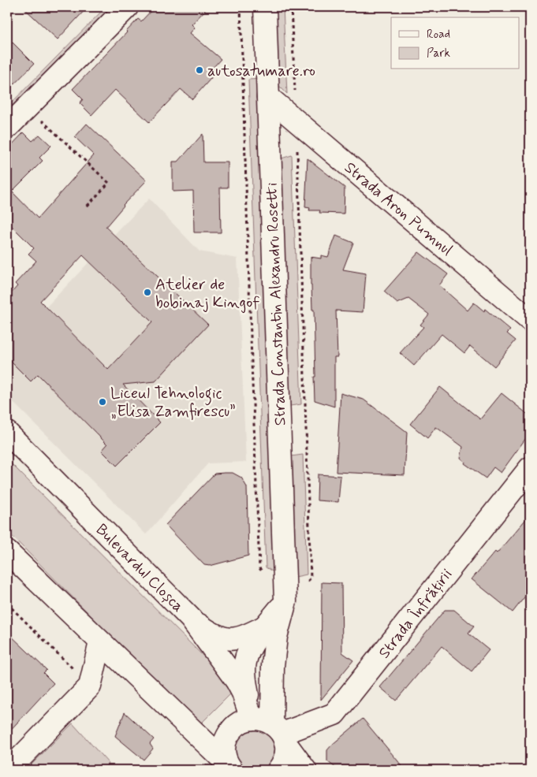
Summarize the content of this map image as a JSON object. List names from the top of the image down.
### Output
{
  "streets": {
    "street": [
      "Strada Aron Pumnul",
      "Strada Constantin Alexandru Rosetti",
      "Bulevardul Cloșca",
      "Strada Înfrățirii"
    ]
  },
  "crossings": [
    ["Strada Aron Pumnul", "Strada Constantin Alexandru Rosetti"],
    ["Strada Constantin Alexandru Rosetti", "Bulevardul Cloșca"],
    ["Strada Constantin Alexandru Rosetti", "Strada Înfrățirii"],
    ["Bulevardul Cloșca", "Strada Înfrățirii"]
  ],
  "places": ["autosatumare.ro", "Atelier de bobinaj Kingof", "Liceul Tehnologic „Elisa Zamfirescu”"],
  "legend": ["Road", "Park"]
}
